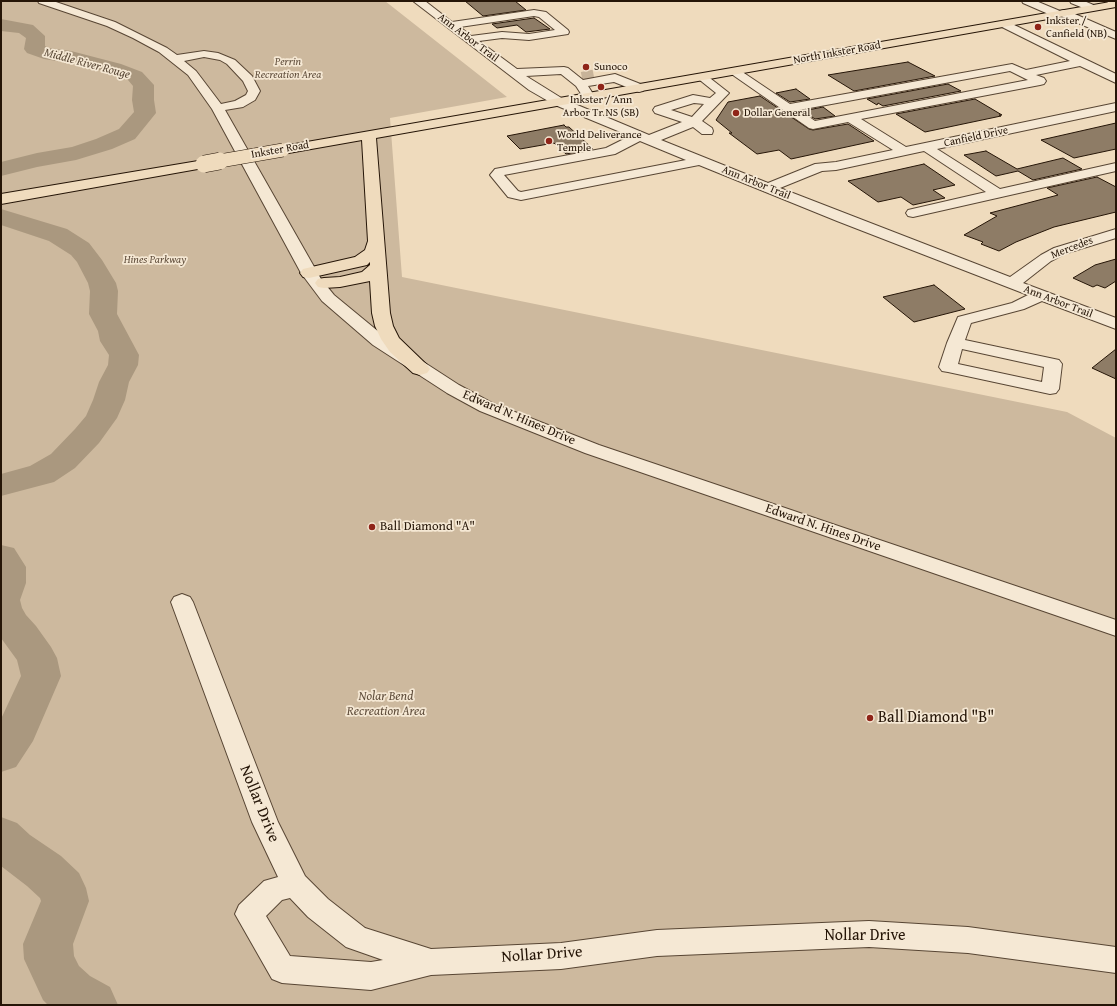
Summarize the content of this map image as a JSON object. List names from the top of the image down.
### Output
{
  "streets": {
    "main road": ["North Inkster Road", "Inkster Road"],
    "street": [
      "Ann Arbor Trail",
      "Canfield Drive",
      "Mercedes",
      "Edward N. Hines Drive",
      "Nollar Drive"
    ]
  },
  "crossings": [
    ["Ann Arbor Trail", "North Inkster Road"],
    ["Ann Arbor Trail", "Canfield Drive"],
    ["Ann Arbor Trail", "Inkster Road"],
    ["Ann Arbor Trail", "Mercedes"],
    ["North Inkster Road", "Inkster Road"]
  ],
  "water": ["Middle River Rouge"],
  "parks": ["Perrin Recreation Area", "Hines Parkway", "Nolar Bend Recreation Area"],
  "places": [
    "Inkster / Canfield (NB)",
    "Sunoco",
    "Inkster / Ann Arbor Tr NS (SB)",
    "Dollar General",
    "World Deliverance Temple",
    "Ball Diamond \"A\"",
    "Ball Diamond \"B\""
  ]
}
